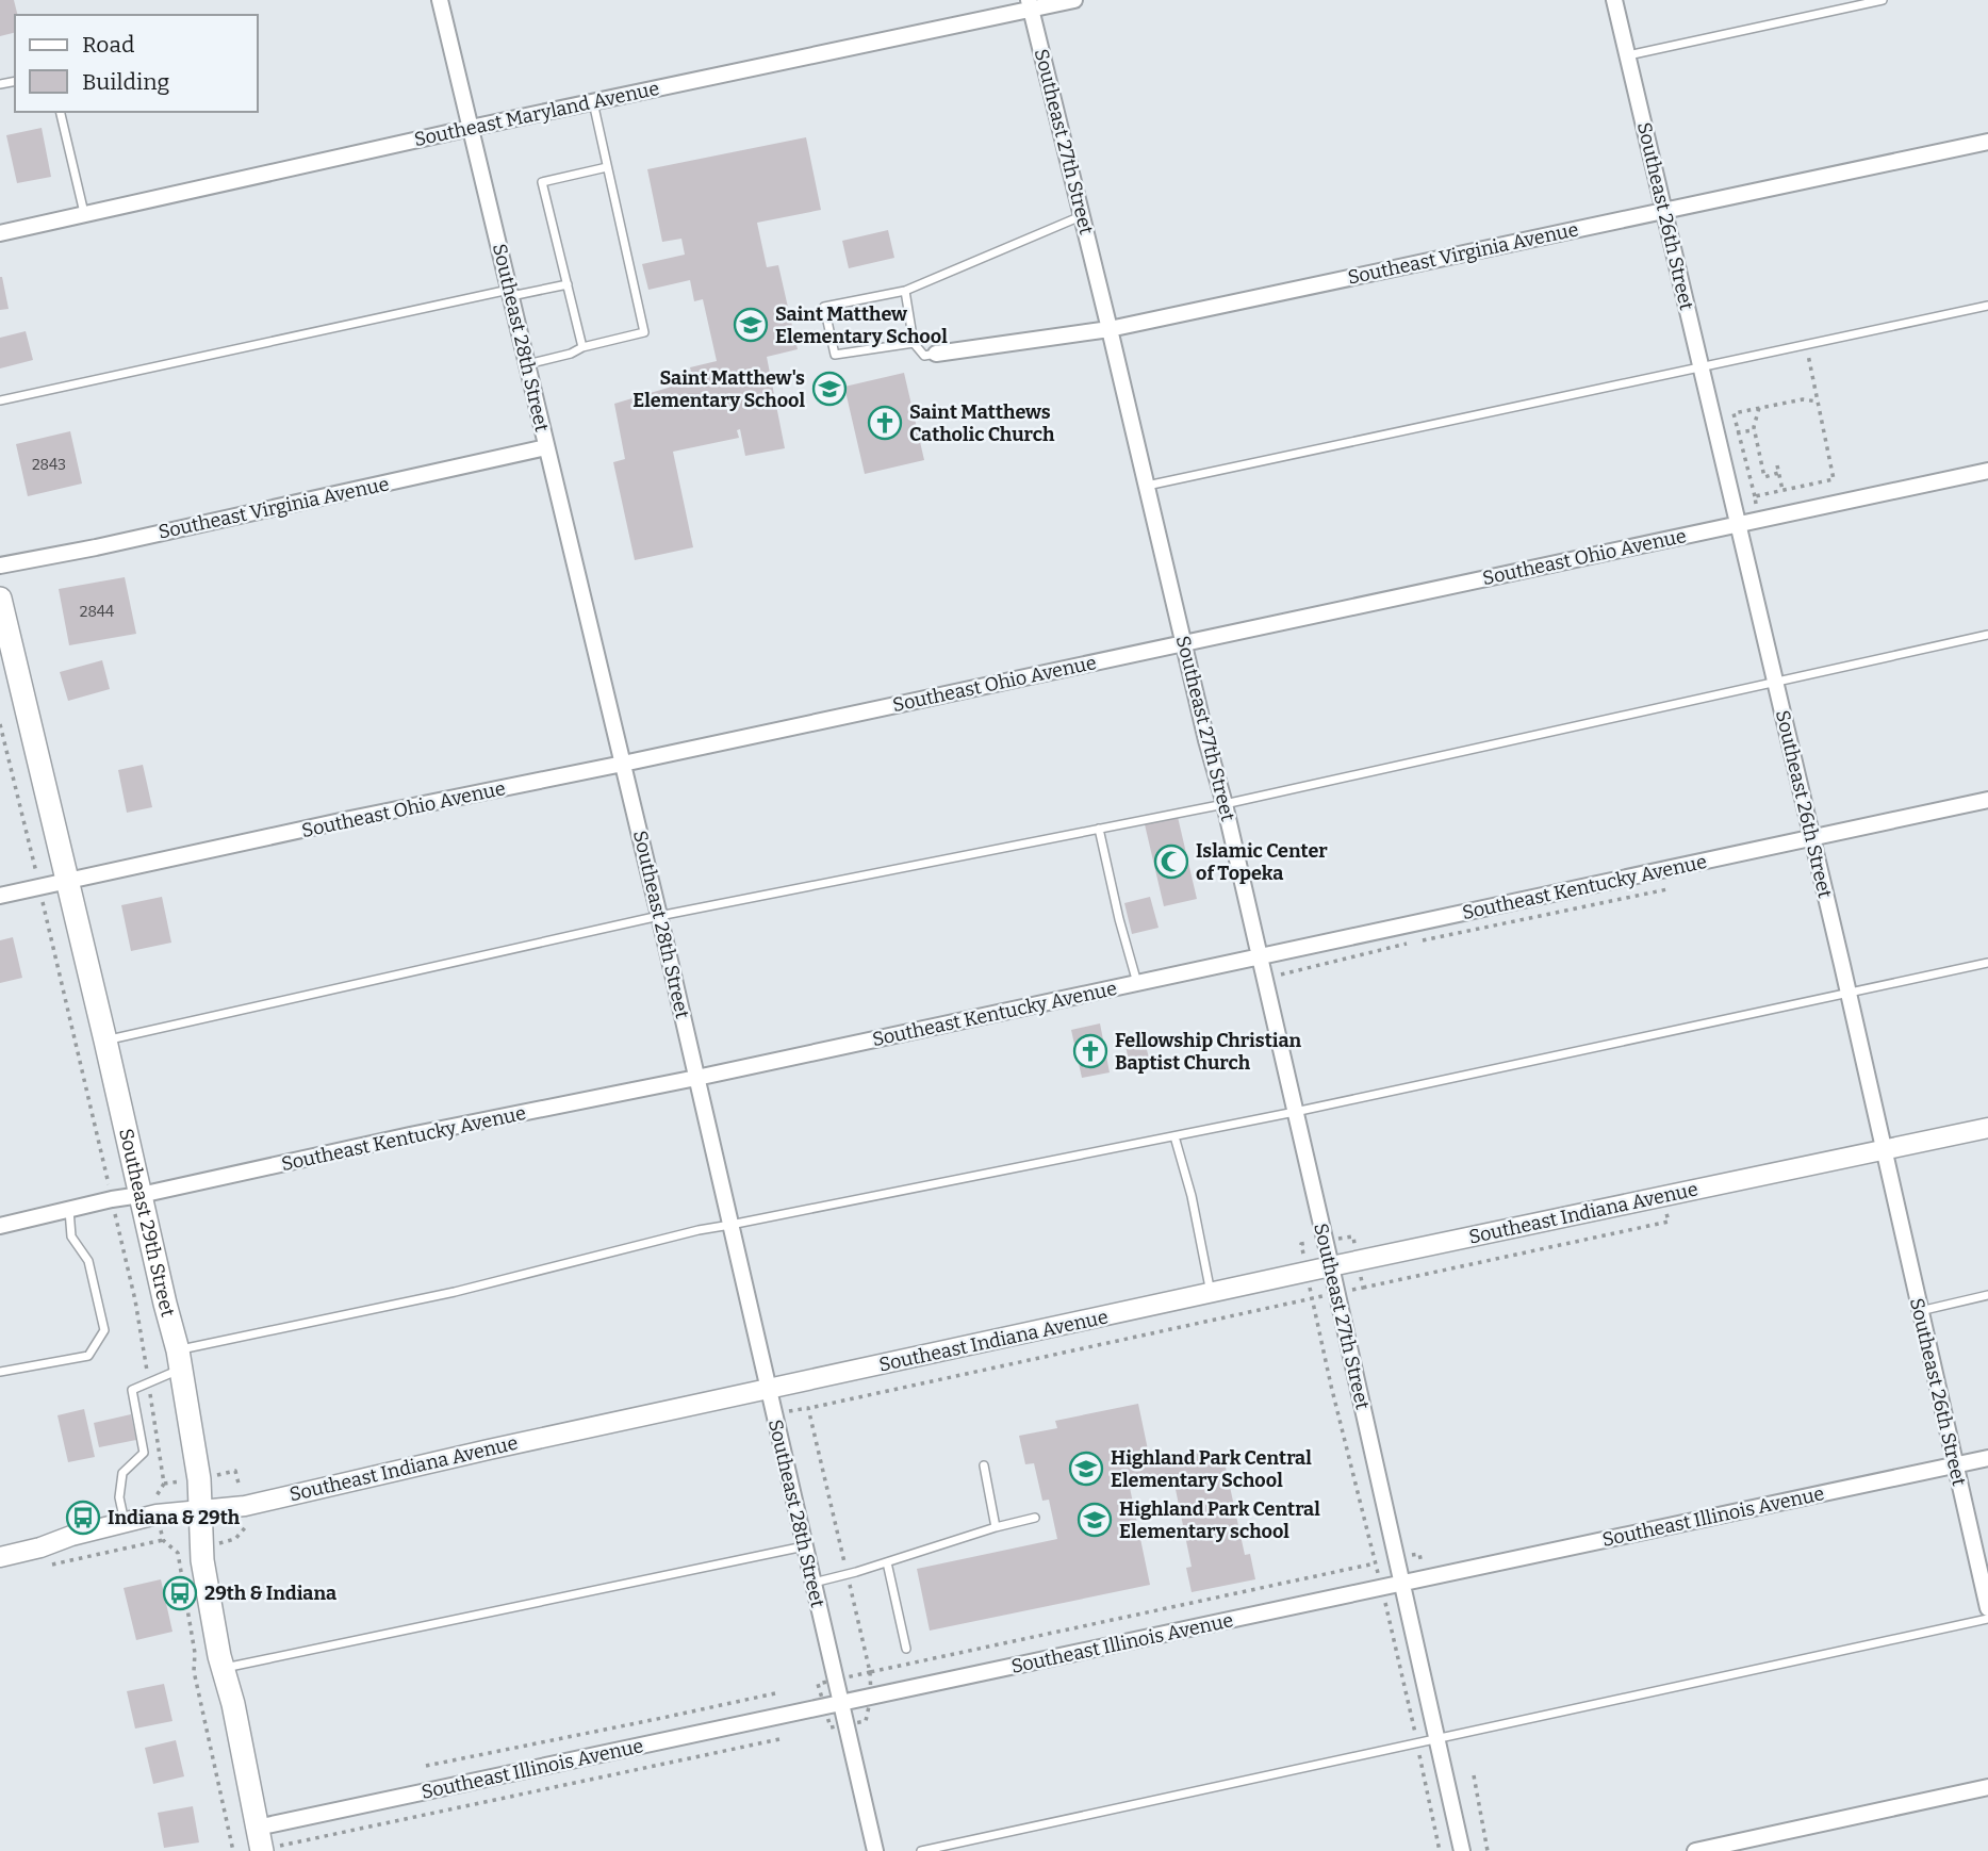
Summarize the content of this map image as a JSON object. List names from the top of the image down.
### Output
{
  "streets": {
    "main road": ["Southeast 29th Street"],
    "street": [
      "Southeast Maryland Avenue",
      "Southeast 27th Street",
      "Southeast 26th Street",
      "Southeast Virginia Avenue",
      "Southeast 28th Street",
      "Southeast Ohio Avenue",
      "Southeast Kentucky Avenue",
      "Southeast Indiana Avenue",
      "Southeast Illinois Avenue"
    ]
  },
  "crossings": [
    ["Southeast Maryland Avenue", "Southeast 27th Street"],
    ["Southeast Maryland Avenue", "Southeast 28th Street"],
    ["Southeast 27th Street", "Southeast Virginia Avenue"],
    ["Southeast 27th Street", "Southeast Ohio Avenue"],
    ["Southeast 27th Street", "Southeast Kentucky Avenue"],
    ["Southeast 27th Street", "Southeast Indiana Avenue"],
    ["Southeast 27th Street", "Southeast Illinois Avenue"],
    ["Southeast 26th Street", "Southeast Virginia Avenue"],
    ["Southeast 26th Street", "Southeast Ohio Avenue"],
    ["Southeast 26th Street", "Southeast Kentucky Avenue"],
    ["Southeast 26th Street", "Southeast Indiana Avenue"],
    ["Southeast 26th Street", "Southeast Illinois Avenue"],
    ["Southeast Virginia Avenue", "Southeast 28th Street"],
    ["Southeast 28th Street", "Southeast Ohio Avenue"],
    ["Southeast 28th Street", "Southeast Kentucky Avenue"],
    ["Southeast 28th Street", "Southeast Indiana Avenue"],
    ["Southeast 28th Street", "Southeast Illinois Avenue"],
    ["Southeast Ohio Avenue", "Southeast 29th Street"],
    ["Southeast Kentucky Avenue", "Southeast 29th Street"],
    ["Southeast Indiana Avenue", "Southeast 29th Street"],
    ["Southeast 29th Street", "Southeast Illinois Avenue"]
  ],
  "places": {
    "school or university": [
      "Saint Matthew Elementary School",
      "Saint Matthew's Elementary School",
      "Highland Park Central Elementary School",
      "Highland Park Central Elementary school"
    ],
    "church": ["Saint Matthews Catholic Church", "Fellowship Christian Baptist Church"],
    "mosque": ["Islamic Center of Topeka"],
    "bus stop": ["Indiana & 29th", "29th & Indiana"]
  },
  "house_numbers": ["2843", "2844"],
  "legend": ["Road", "Building"]
}
